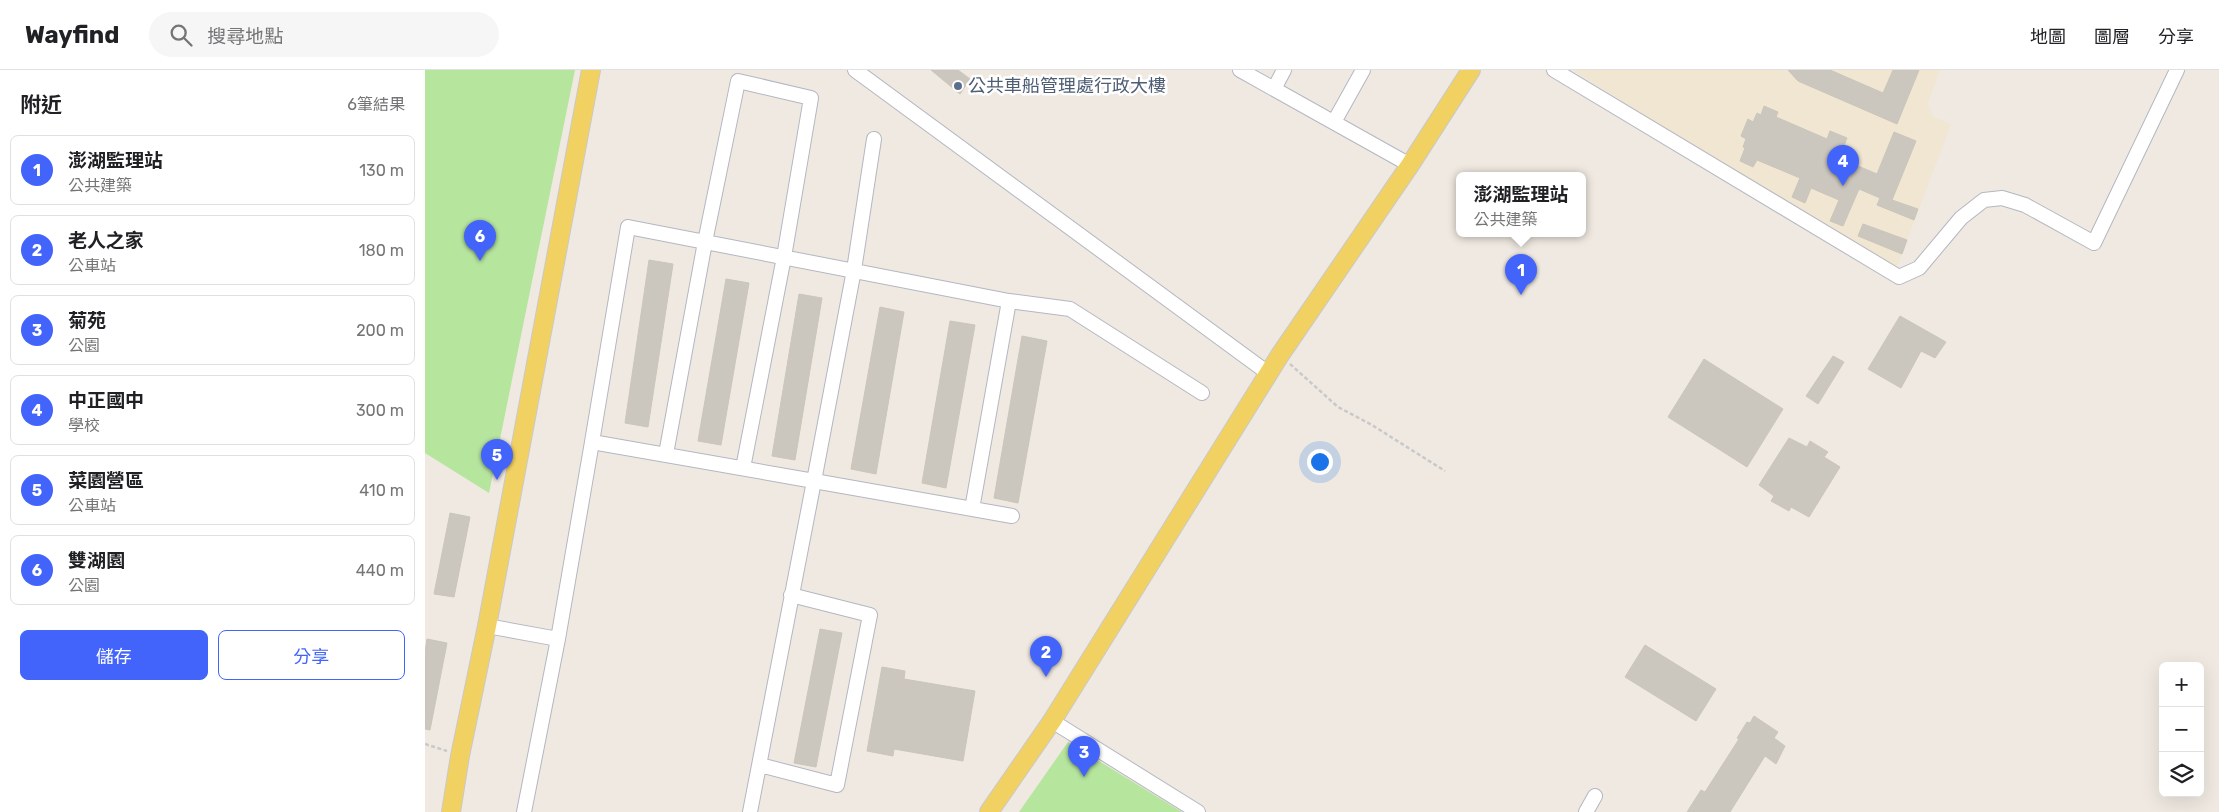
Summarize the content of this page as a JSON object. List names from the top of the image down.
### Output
{
  "places": ["公共車船管理處行政大樓"],
  "page": {
    "header": "Wayfind",
    "search": "搜尋地點",
    "nav": ["地圖", "圖層", "分享"],
    "heading": ["附近", "6筆結果"],
    "list": [
      {
        "mark": "1",
        "name": "澎湖監理站",
        "note": "公共建築",
        "value": "130 m"
      },
      {
        "mark": "2",
        "name": "老人之家",
        "note": "公車站",
        "value": "180 m"
      },
      {
        "mark": "3",
        "name": "菊苑",
        "note": "公園",
        "value": "200 m"
      },
      {
        "mark": "4",
        "name": "中正國中",
        "note": "學校",
        "value": "300 m"
      },
      {
        "mark": "5",
        "name": "菜園營區",
        "note": "公車站",
        "value": "410 m"
      },
      {
        "mark": "6",
        "name": "雙湖園",
        "note": "公園",
        "value": "440 m"
      }
    ],
    "pins": [
      "4",
      "6",
      "1",
      "5",
      "2",
      "3"
    ],
    "popup": ["澎湖監理站", "公共建築"],
    "buttons": ["儲存", "分享"],
    "map_buttons": ["+", "−"]
  }
}
